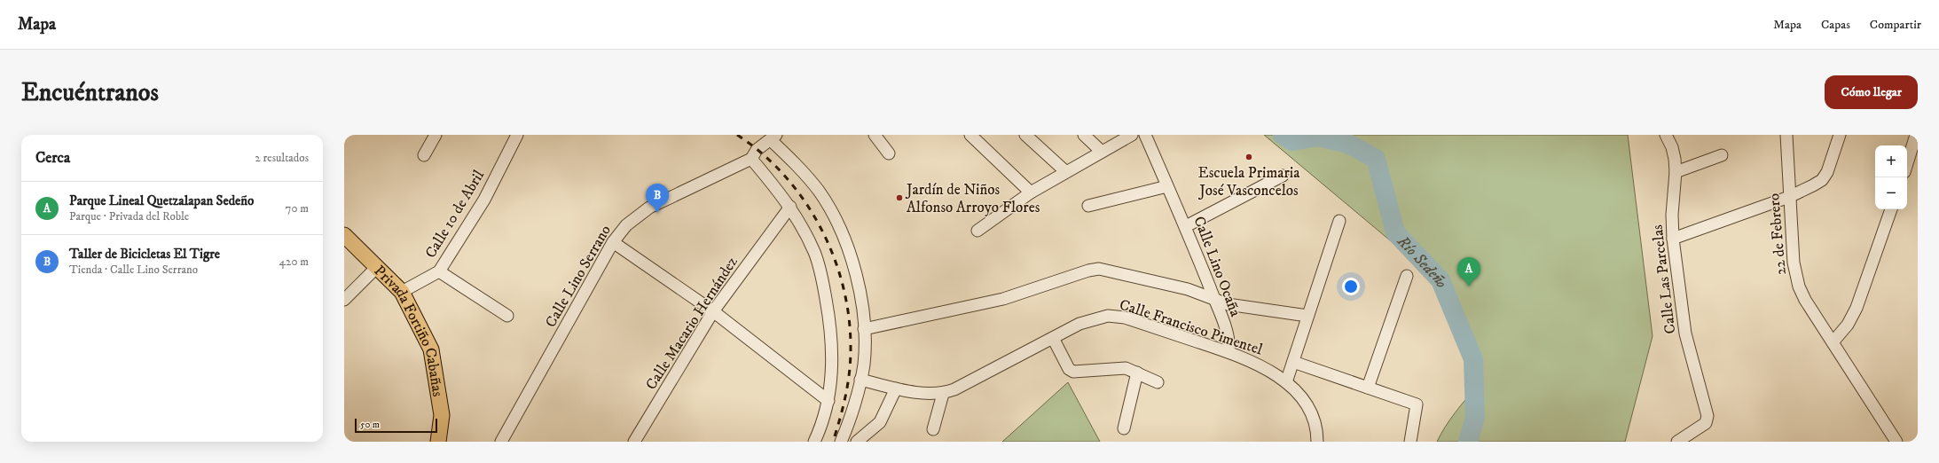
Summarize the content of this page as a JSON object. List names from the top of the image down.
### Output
{
  "streets": {
    "main road": ["Privada Fortiño Cabañas"],
    "street": [
      "Calle 10 de Abril",
      "22 de Febrero",
      "Calle Lino Ocaña",
      "Calle Lino Serrano",
      "Calle Las Parcelas",
      "Calle Macario Hernández",
      "Calle Francisco Pimentel"
    ]
  },
  "crossings": [
    ["Calle 10 de Abril", "Privada Fortiño Cabañas"],
    ["Calle Lino Ocaña", "Calle Francisco Pimentel"]
  ],
  "water": ["Río Sedeño"],
  "places": ["Escuela Primaria José Vasconcelos", "Jardín de Niños Alfonso Arroyo Flores"],
  "scale_bar": "50 m",
  "page": {
    "header": "Mapa",
    "nav": ["Mapa", "Capas", "Compartir"],
    "buttons": "Cómo llegar",
    "title": "Encuéntranos",
    "heading": ["Cerca", "2 resultados"],
    "map_buttons": ["+", "−"],
    "list": [
      {
        "mark": "A",
        "name": "Parque Lineal Quetzalapan Sedeño",
        "note": "Parque · Privada del Roble",
        "value": "70 m"
      },
      {
        "mark": "B",
        "name": "Taller de Bicicletas El Tigre",
        "note": "Tienda · Calle Lino Serrano",
        "value": "420 m"
      }
    ],
    "pins": ["B", "A"],
    "scale": "50 m"
  }
}
